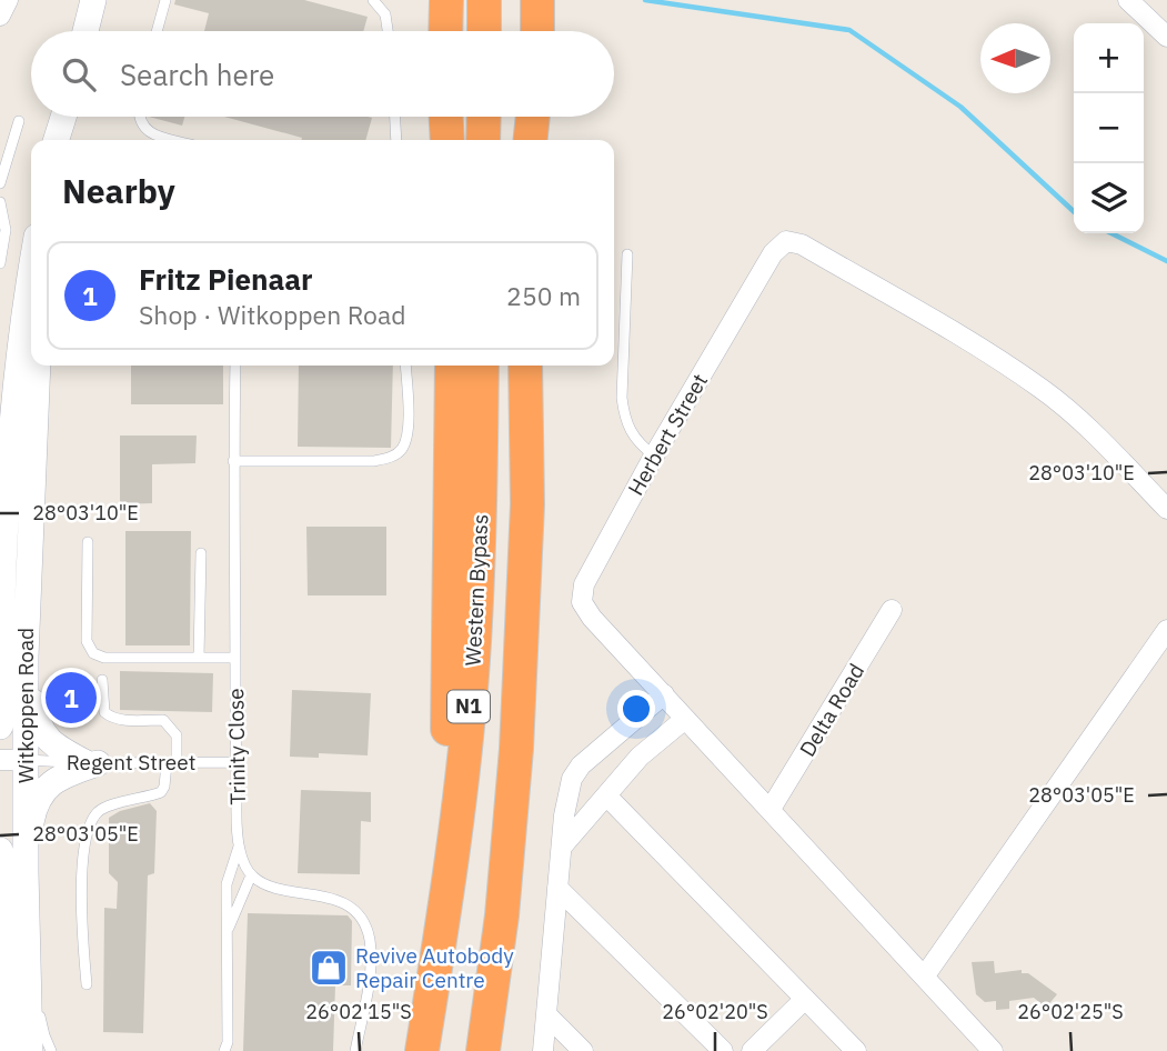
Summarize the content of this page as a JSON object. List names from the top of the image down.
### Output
{
  "streets": {
    "highway": ["Western Bypass", "N1"],
    "main road": ["Witkoppen Road"],
    "street": ["Herbert Street", "Delta Road"],
    "lane": ["Trinity Close", "Regent Street"]
  },
  "crossings": [
    ["Herbert Street", "Delta Road"],
    ["Witkoppen Road", "Regent Street"],
    ["Trinity Close", "Regent Street"]
  ],
  "places": {
    "shop": ["Revive Autobody Repair Centre"]
  },
  "north": "left",
  "page": {
    "map_buttons": ["+", "−"],
    "search": "Search here",
    "heading": "Nearby",
    "list": [
      {
        "mark": "1",
        "name": "Fritz Pienaar",
        "note": "Shop · Witkoppen Road",
        "value": "250 m"
      }
    ],
    "pins": "1"
  },
  "coordinates": [
    "28°03'10\"E",
    "28°03'05\"E",
    "26°02'15\"S",
    "26°02'20\"S",
    "26°02'25\"S"
  ]
}
